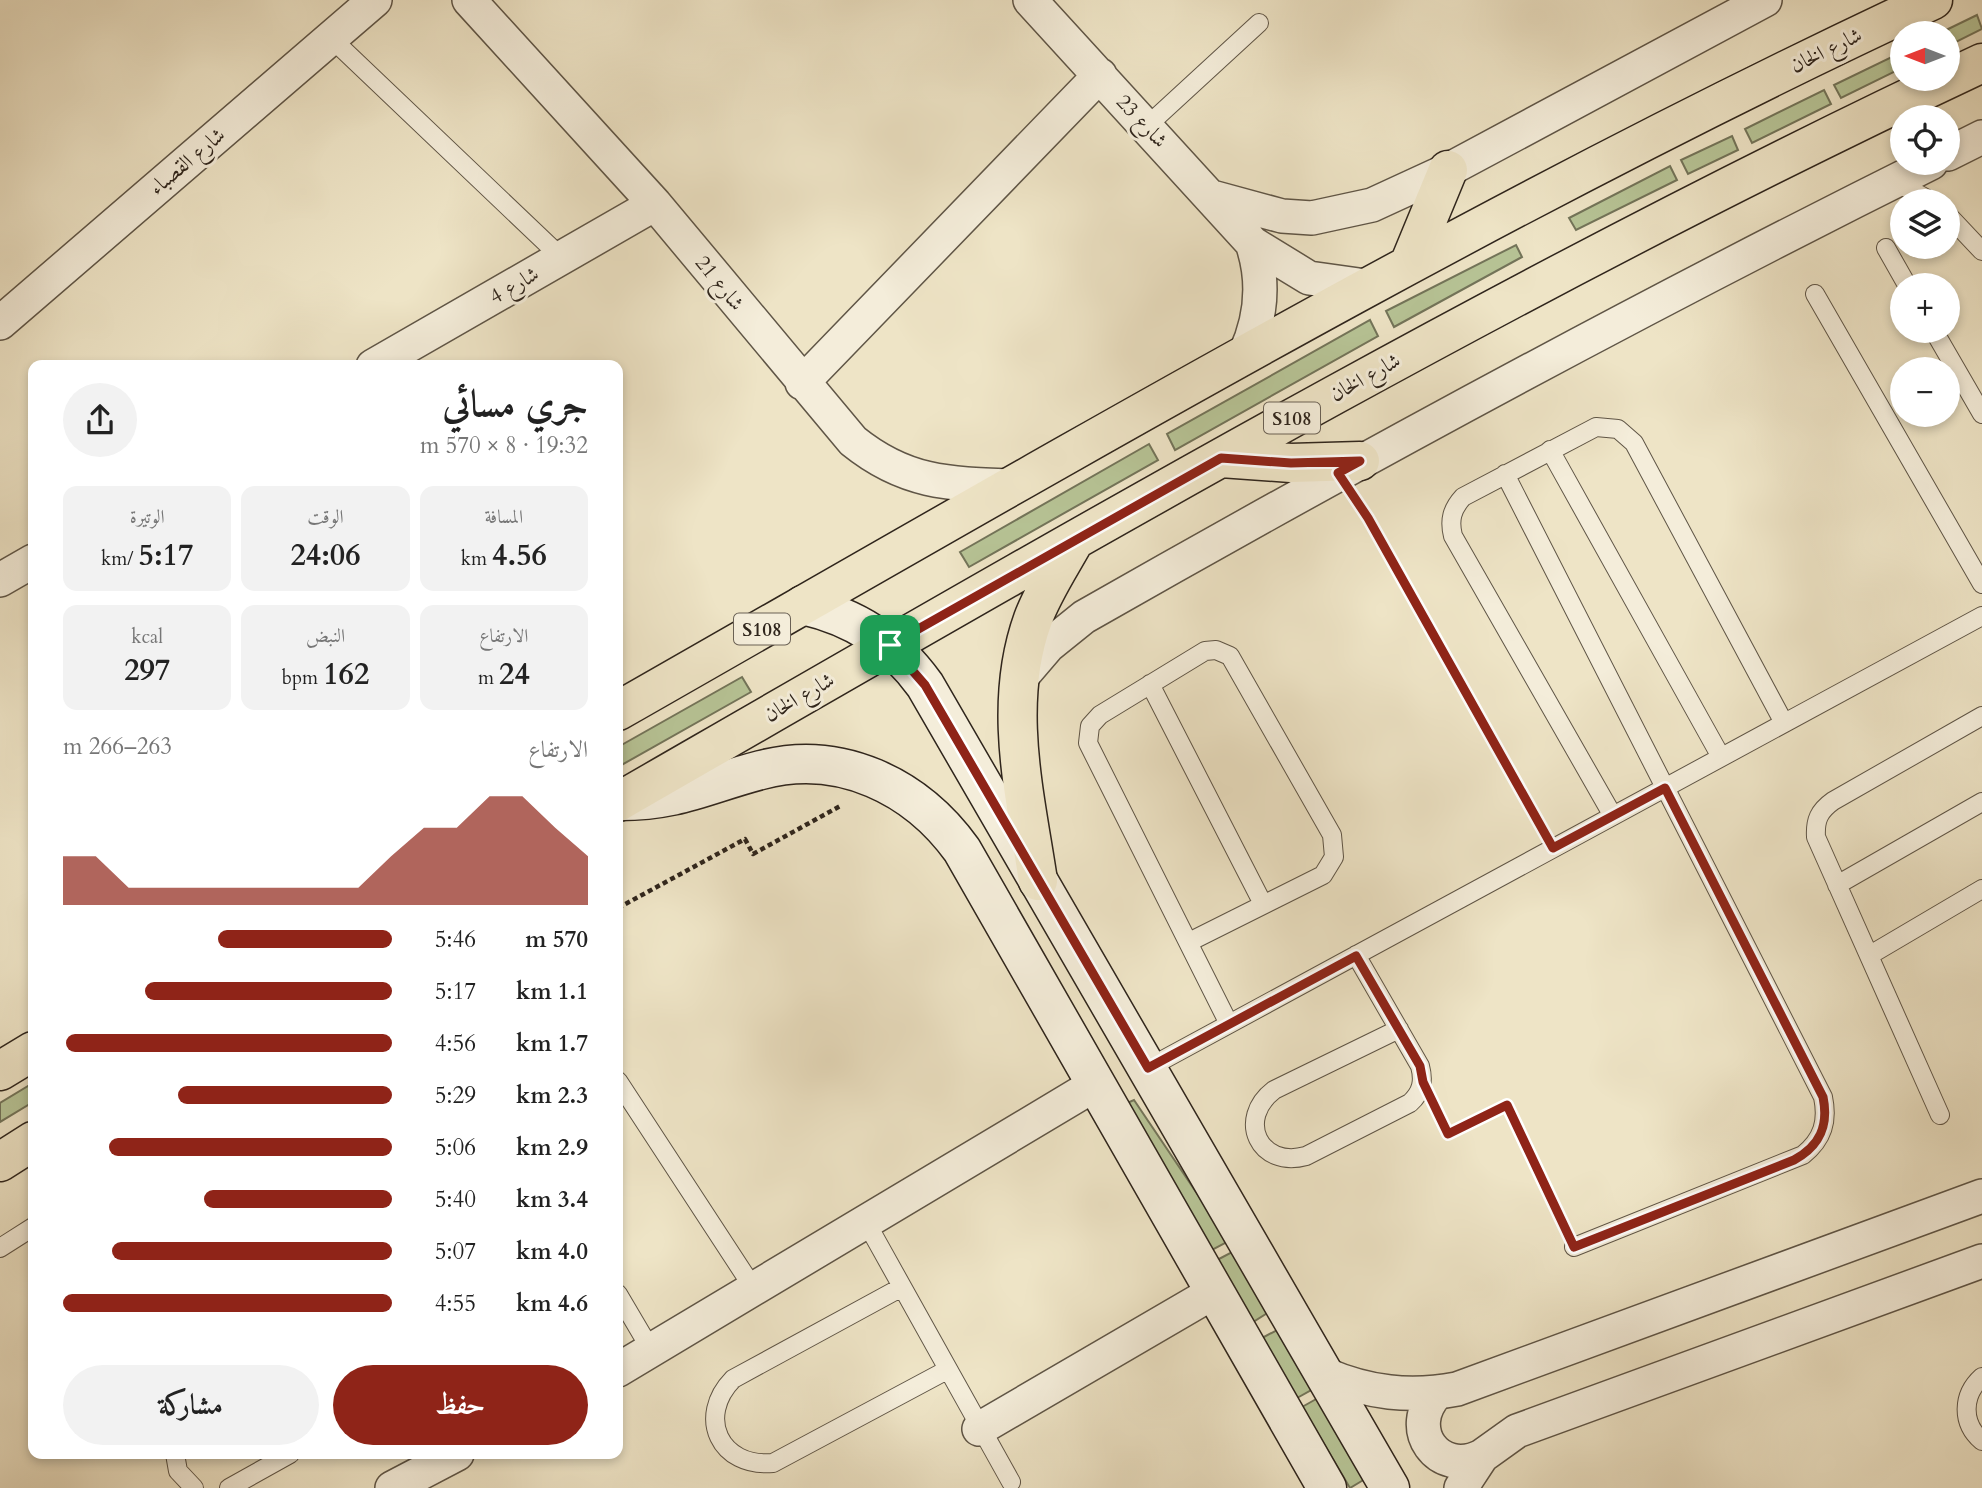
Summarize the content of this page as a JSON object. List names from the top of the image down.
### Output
{
  "streets": {
    "main road": ["شارع الخان", "S108"],
    "street": [
      "شارع 23",
      "شارع القصباء",
      "شارع 21",
      "شارع 4"
    ]
  },
  "crossings": [
    ["شارع الخان", "شارع 23"],
    ["شارع الخان", "شارع 21"],
    ["شارع 21", "شارع 4"]
  ],
  "north": "left",
  "page": {
    "map_buttons": ["+", "−"],
    "heading": ["جري مسائي", "19:32 · 8 × 570 m"],
    "stats": [
      ["المسافة", "4.56 km"],
      ["الوقت", "24:06"],
      ["الوتيرة", "5:17 /km"],
      ["الارتفاع", "24 m"],
      ["النبض", "162 bpm"],
      ["kcal", "297"]
    ],
    "chart": ["الارتفاع", "263–266 m"],
    "list": [
      {
        "name": "570 m",
        "note": "5:46"
      },
      {
        "name": "1.1 km",
        "note": "5:17"
      },
      {
        "name": "1.7 km",
        "note": "4:56"
      },
      {
        "name": "2.3 km",
        "note": "5:29"
      },
      {
        "name": "2.9 km",
        "note": "5:06"
      },
      {
        "name": "3.4 km",
        "note": "5:40"
      },
      {
        "name": "4.0 km",
        "note": "5:07"
      },
      {
        "name": "4.6 km",
        "note": "4:55"
      }
    ],
    "buttons": ["حفظ", "مشاركة"]
  }
}
